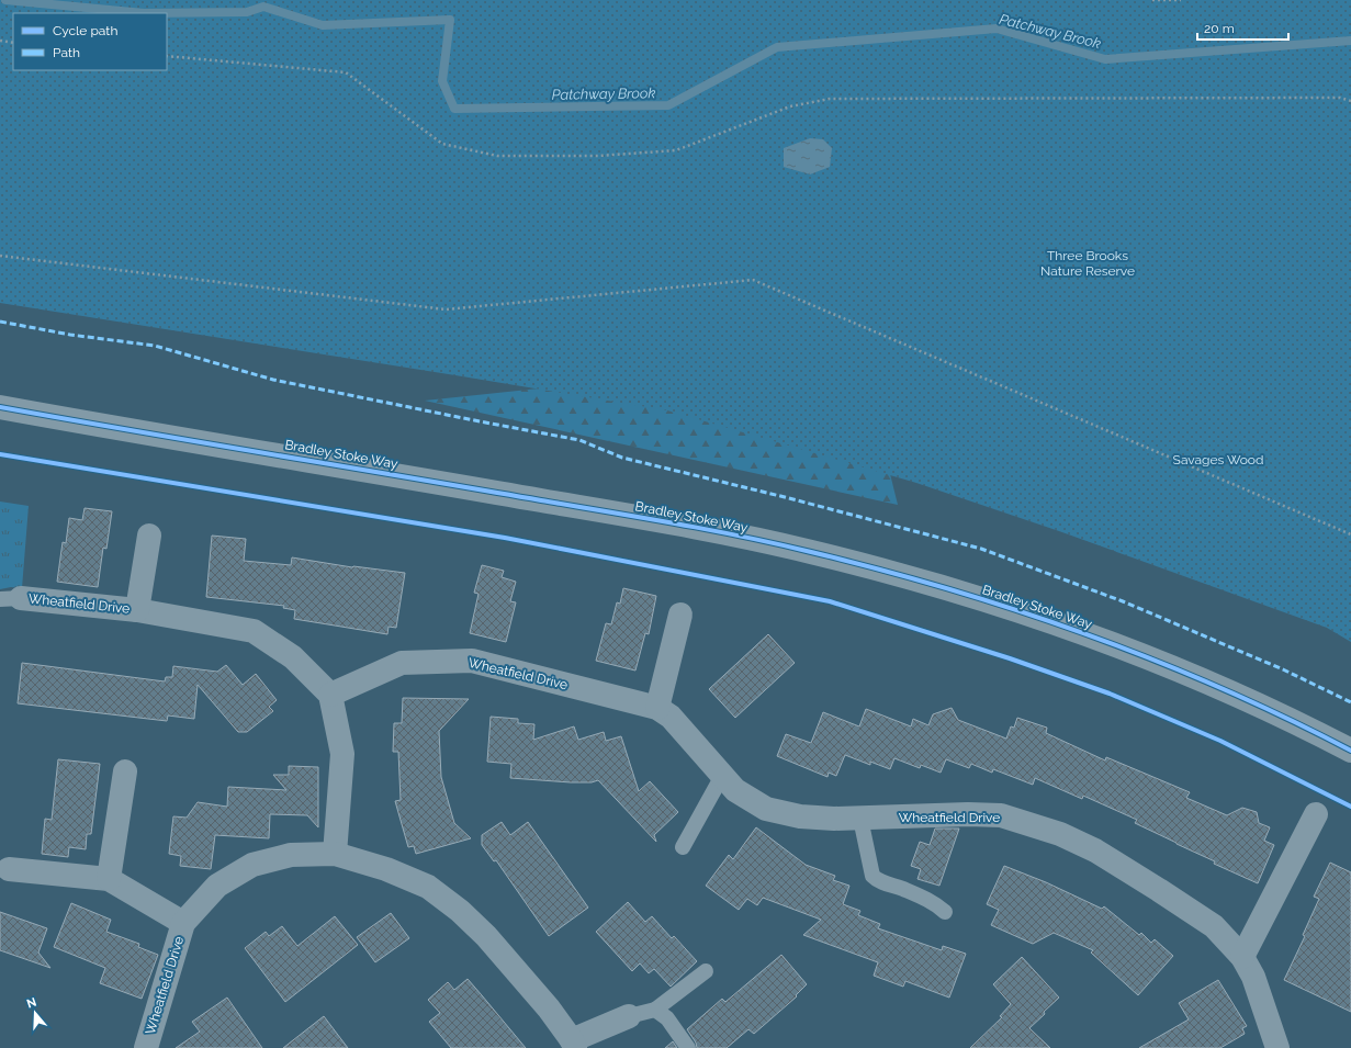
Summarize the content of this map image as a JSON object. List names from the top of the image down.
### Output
{
  "streets": {
    "street": ["Bradley Stoke Way", "Wheatfield Drive"]
  },
  "water": ["Patchway Brook"],
  "parks": ["Three Brooks Nature Reserve", "Savages Wood"],
  "legend": ["Cycle path", "Path"],
  "scale_bar": "20 m",
  "north": "top"
}
